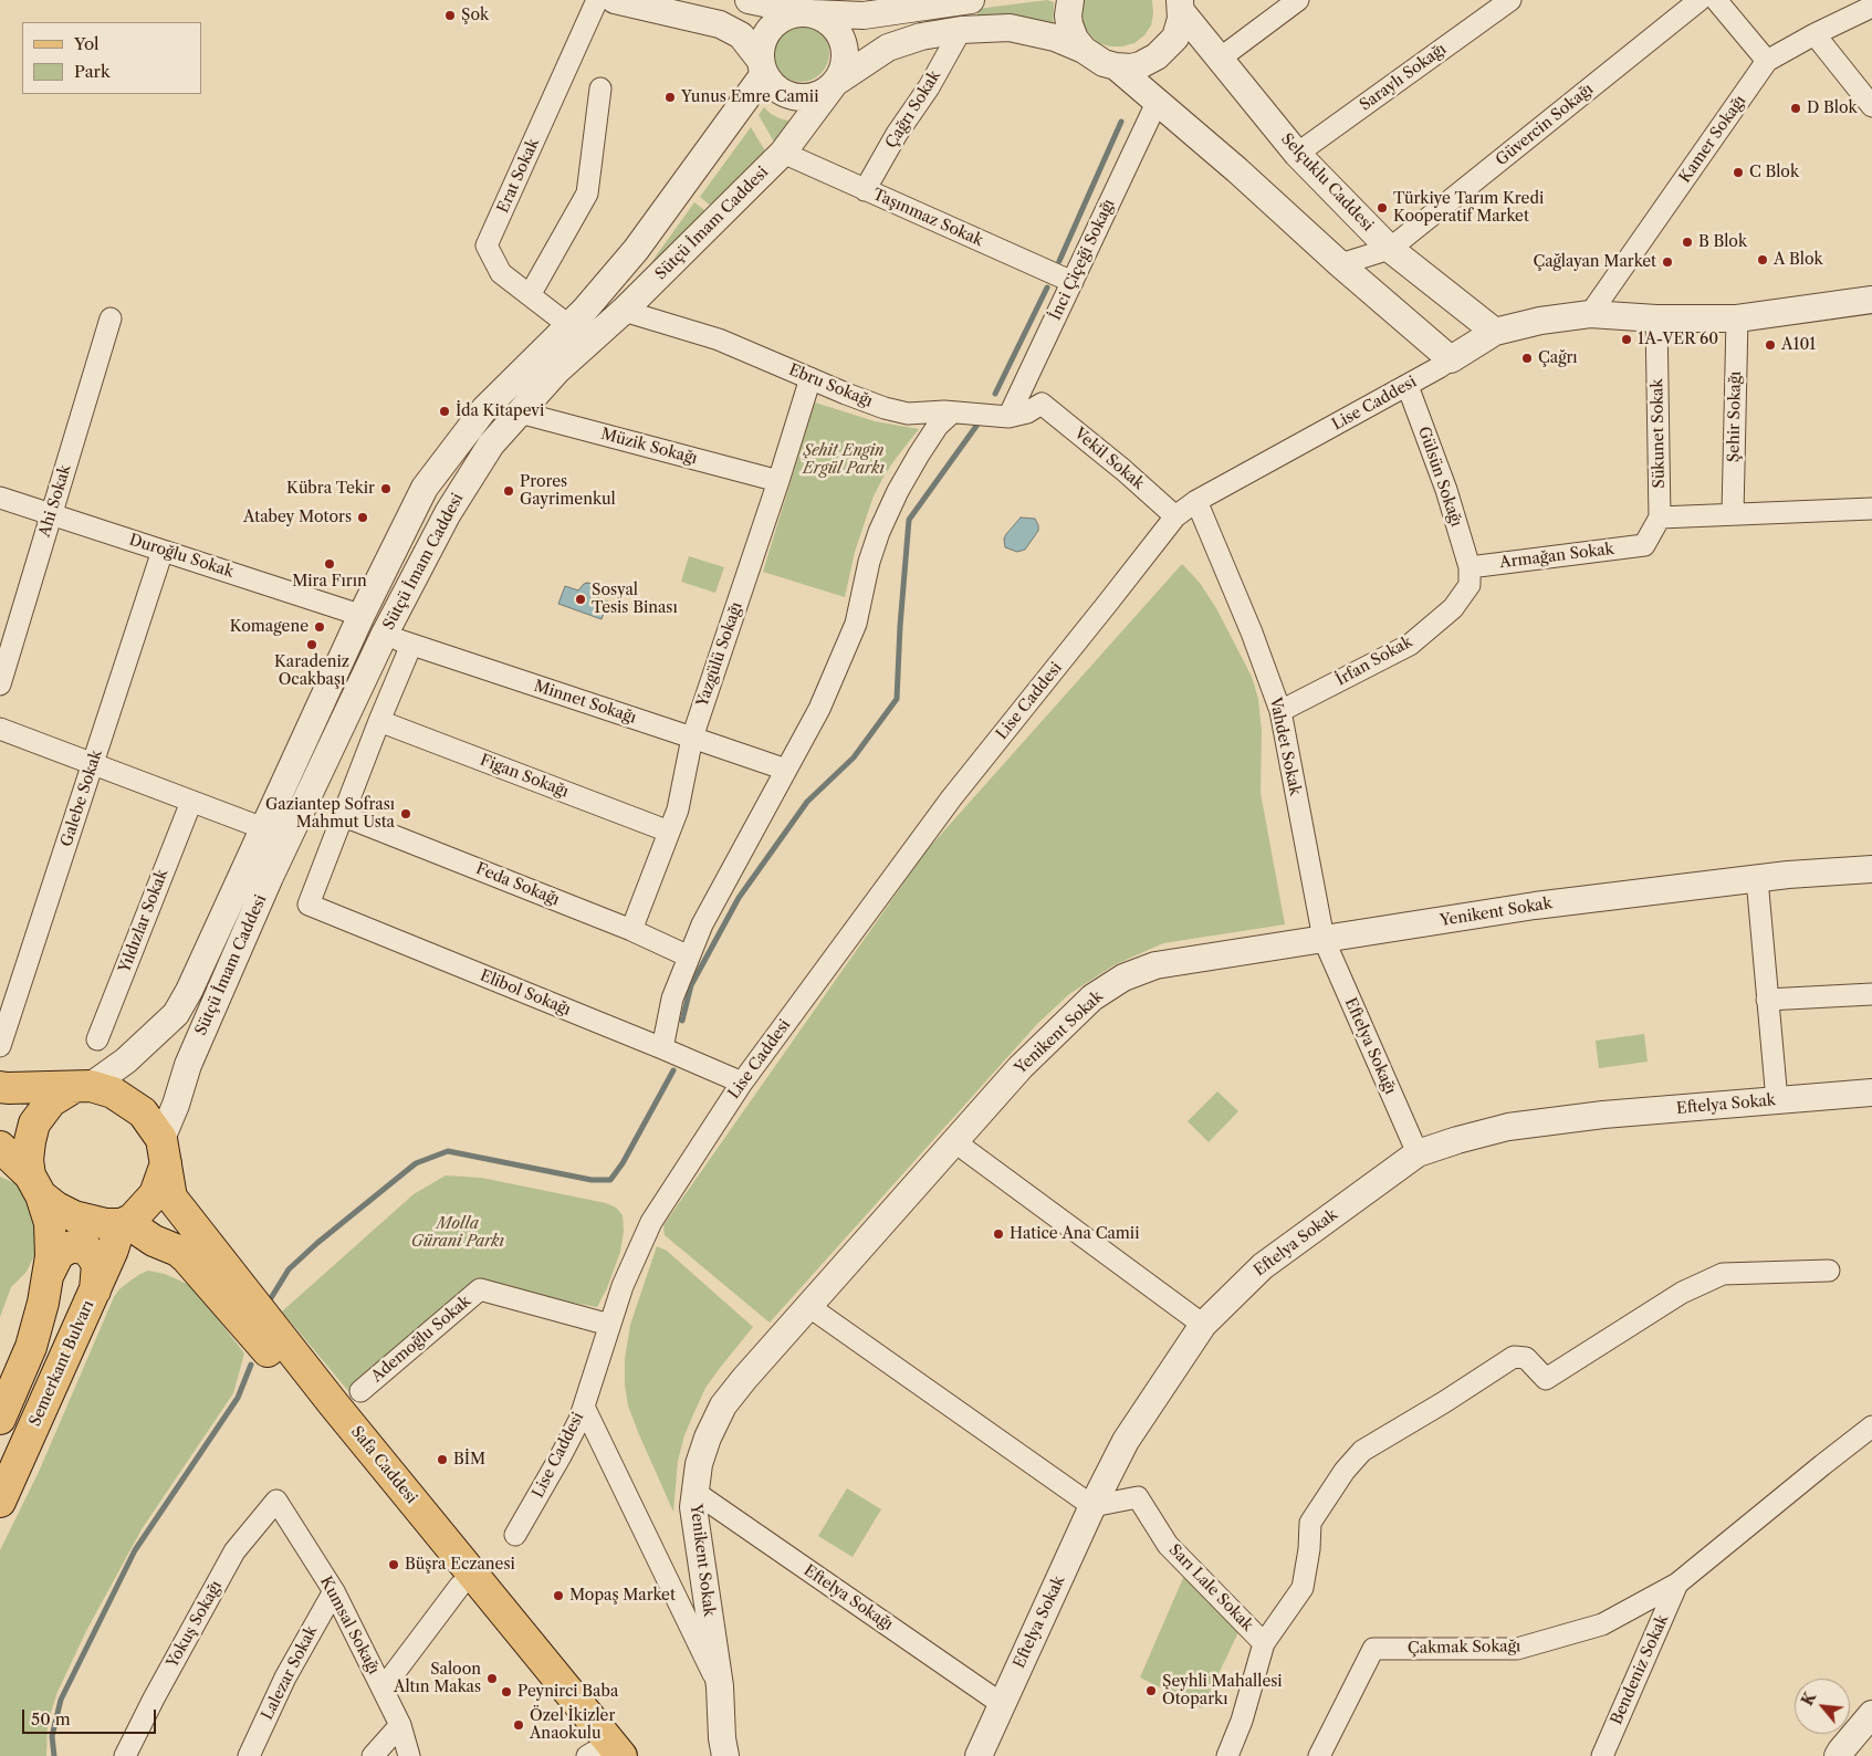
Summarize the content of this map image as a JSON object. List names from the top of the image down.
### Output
{
  "streets": {
    "main road": ["Semerkant Bulvarı", "Safa Caddesi"],
    "street": [
      "Saraylı Sokağı",
      "Çağrı Sokak",
      "Güvercin Sokağı",
      "Kamer Sokağı",
      "Erat Sokak",
      "Selçuklu Caddesi",
      "Taşınmaz Sokak",
      "Sütçü İmam Caddesi",
      "İnci Çiçeği Sokağı",
      "Ebru Sokağı",
      "Lise Caddesi",
      "Şehir Sokağı",
      "Sükunet Sokak",
      "Müzik Sokağı",
      "Vekil Sokak",
      "Gülsün Sokağı",
      "Ahi Sokak",
      "Duroğlu Sokak",
      "Armağan Sokak",
      "Yazgülü Sokağı",
      "İrfan Sokak",
      "Minnet Sokağı",
      "Vahdet Sokak",
      "Figan Sokağı",
      "Galebe Sokak",
      "Feda Sokağı",
      "Yenikent Sokak",
      "Yıldızlar Sokak",
      "Elibol Sokağı",
      "Eftelya Sokağı",
      "Eftelya Sokak",
      "Ademoğlu Sokak",
      "Sarı Lale Sokak",
      "Yokuş Sokağı",
      "Kumsal Sokağı",
      "Çakmak Sokağı",
      "Bendeniz Sokak",
      "Lalezar Sokak"
    ]
  },
  "crossings": [
    ["Saraylı Sokağı", "Selçuklu Caddesi"],
    ["Çağrı Sokak", "Taşınmaz Sokak"],
    ["Güvercin Sokağı", "Selçuklu Caddesi"],
    ["Kamer Sokağı", "Lise Caddesi"],
    ["Erat Sokak", "Sütçü İmam Caddesi"],
    ["Selçuklu Caddesi", "Lise Caddesi"],
    ["Taşınmaz Sokak", "Sütçü İmam Caddesi"],
    ["Taşınmaz Sokak", "İnci Çiçeği Sokağı"],
    ["Sütçü İmam Caddesi", "Ebru Sokağı"],
    ["Sütçü İmam Caddesi", "Müzik Sokağı"],
    ["Sütçü İmam Caddesi", "Duroğlu Sokak"],
    ["Sütçü İmam Caddesi", "Minnet Sokağı"],
    ["Sütçü İmam Caddesi", "Semerkant Bulvarı"],
    ["Sütçü İmam Caddesi", "Safa Caddesi"],
    ["İnci Çiçeği Sokağı", "Ebru Sokağı"],
    ["Ebru Sokağı", "Vekil Sokak"],
    ["Ebru Sokağı", "Yazgülü Sokağı"],
    ["Lise Caddesi", "Şehir Sokağı"],
    ["Lise Caddesi", "Sükunet Sokak"],
    ["Lise Caddesi", "Vekil Sokak"],
    ["Lise Caddesi", "Gülsün Sokağı"],
    ["Lise Caddesi", "Vahdet Sokak"],
    ["Lise Caddesi", "Elibol Sokağı"],
    ["Lise Caddesi", "Ademoğlu Sokak"],
    ["Sükunet Sokak", "Armağan Sokak"],
    ["Müzik Sokağı", "Yazgülü Sokağı"],
    ["Gülsün Sokağı", "Armağan Sokak"],
    ["Gülsün Sokağı", "İrfan Sokak"],
    ["Ahi Sokak", "Duroğlu Sokak"],
    ["Duroğlu Sokak", "Galebe Sokak"],
    ["Armağan Sokak", "İrfan Sokak"],
    ["Yazgülü Sokağı", "Minnet Sokağı"],
    ["Yazgülü Sokağı", "Figan Sokağı"],
    ["Yazgülü Sokağı", "Feda Sokağı"],
    ["İrfan Sokak", "Vahdet Sokak"],
    ["Vahdet Sokak", "Yenikent Sokak"],
    ["Vahdet Sokak", "Eftelya Sokağı"],
    ["Feda Sokağı", "Elibol Sokağı"],
    ["Yenikent Sokak", "Eftelya Sokağı"],
    ["Eftelya Sokağı", "Eftelya Sokak"],
    ["Eftelya Sokak", "Sarı Lale Sokak"],
    ["Semerkant Bulvarı", "Safa Caddesi"],
    ["Yokuş Sokağı", "Kumsal Sokağı"],
    ["Kumsal Sokağı", "Lalezar Sokak"],
    ["Çakmak Sokağı", "Bendeniz Sokak"]
  ],
  "parks": ["Şehit Engin Ergül Parkı", "Molla Gürani Parkı"],
  "places": [
    "Şok",
    "Yunus Emre Camii",
    "D Blok",
    "C Blok",
    "Türkiye Tarım Kredi Kooperatif Market",
    "B Blok",
    "A Blok",
    "Çağlayan Market",
    "1A-VER 60",
    "A101",
    "Çağrı",
    "İda Kitapevi",
    "Kübra Tekir",
    "Prores Gayrimenkul",
    "Atabey Motors",
    "Mira Fırın",
    "Sosyal Tesis Binası",
    "Komagene",
    "Karadeniz Ocakbaşı",
    "Gaziantep Sofrası Mahmut Usta",
    "Hatice Ana Camii",
    "BİM",
    "Büşra Eczanesi",
    "Mopaş Market",
    "Saloon Altın Makas",
    "Şeyhli Mahallesi Otoparkı",
    "Peynirci Baba",
    "Özel İkizler Anaokulu"
  ],
  "legend": ["Yol", "Park"],
  "scale_bar": "50 m",
  "north": "top left"
}
